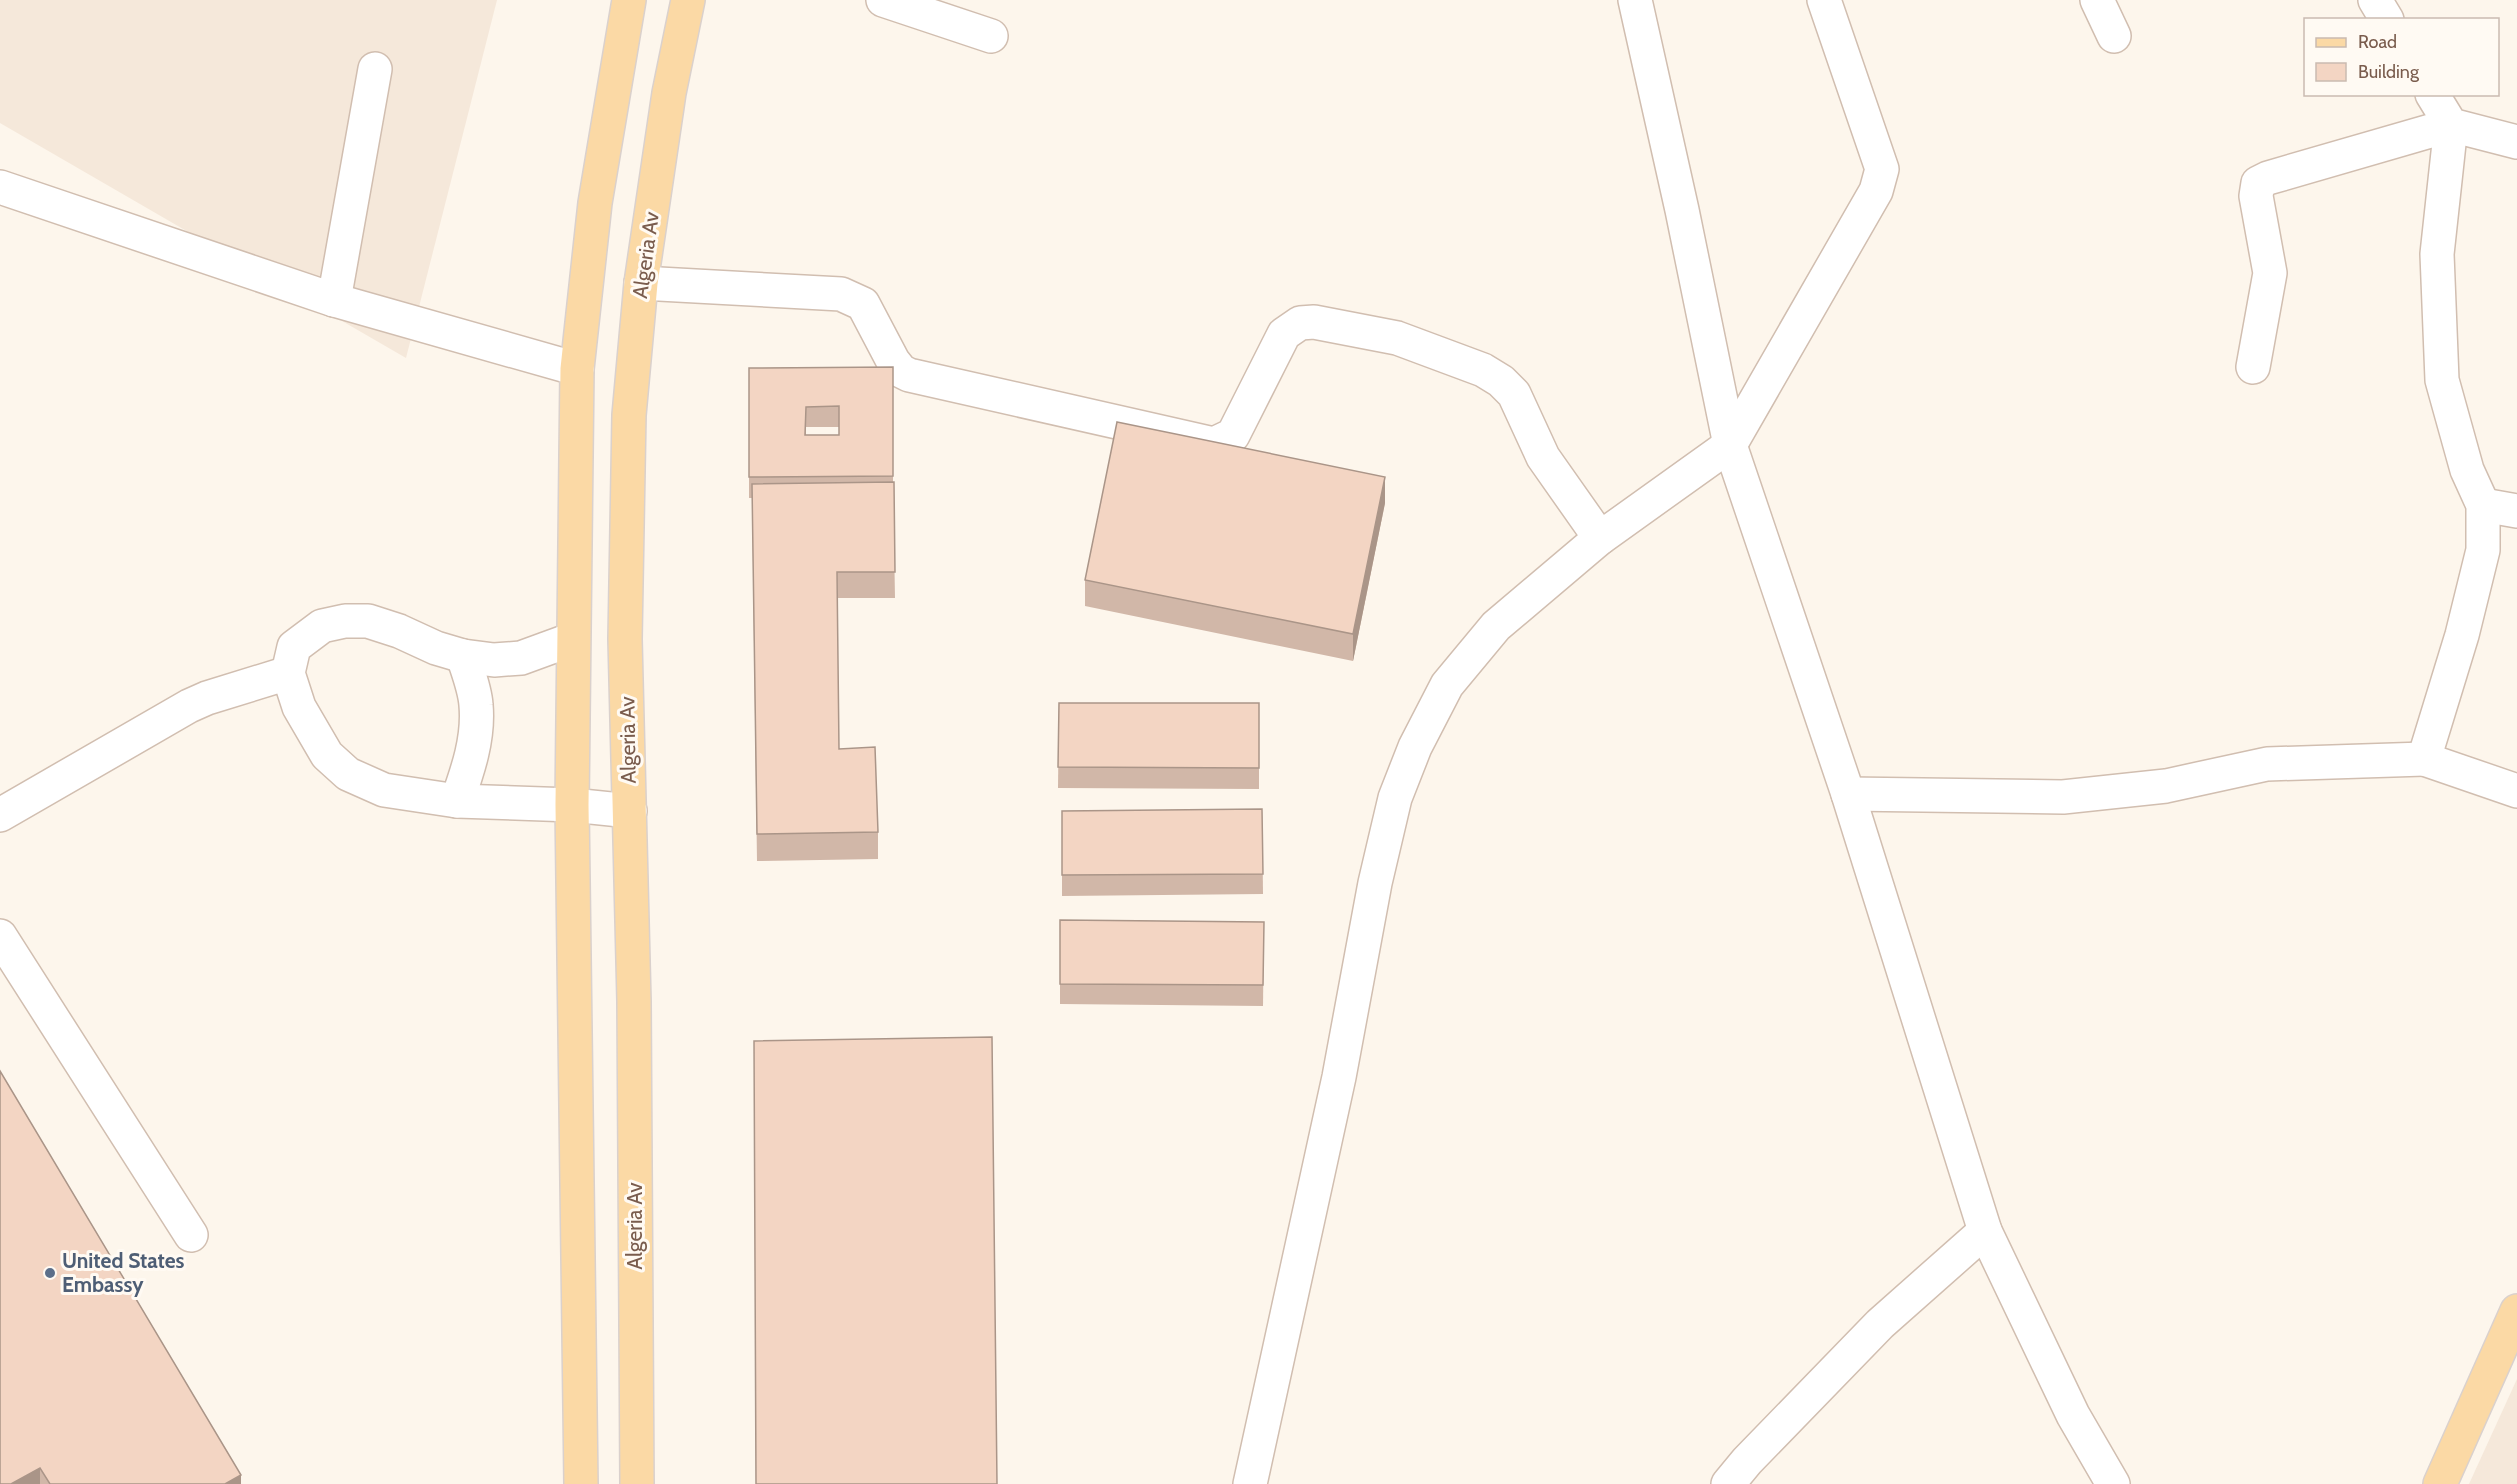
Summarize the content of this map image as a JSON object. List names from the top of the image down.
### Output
{
  "streets": {
    "main road": ["Algeria Av"]
  },
  "places": ["United States Embassy"],
  "legend": ["Road", "Building"]
}
